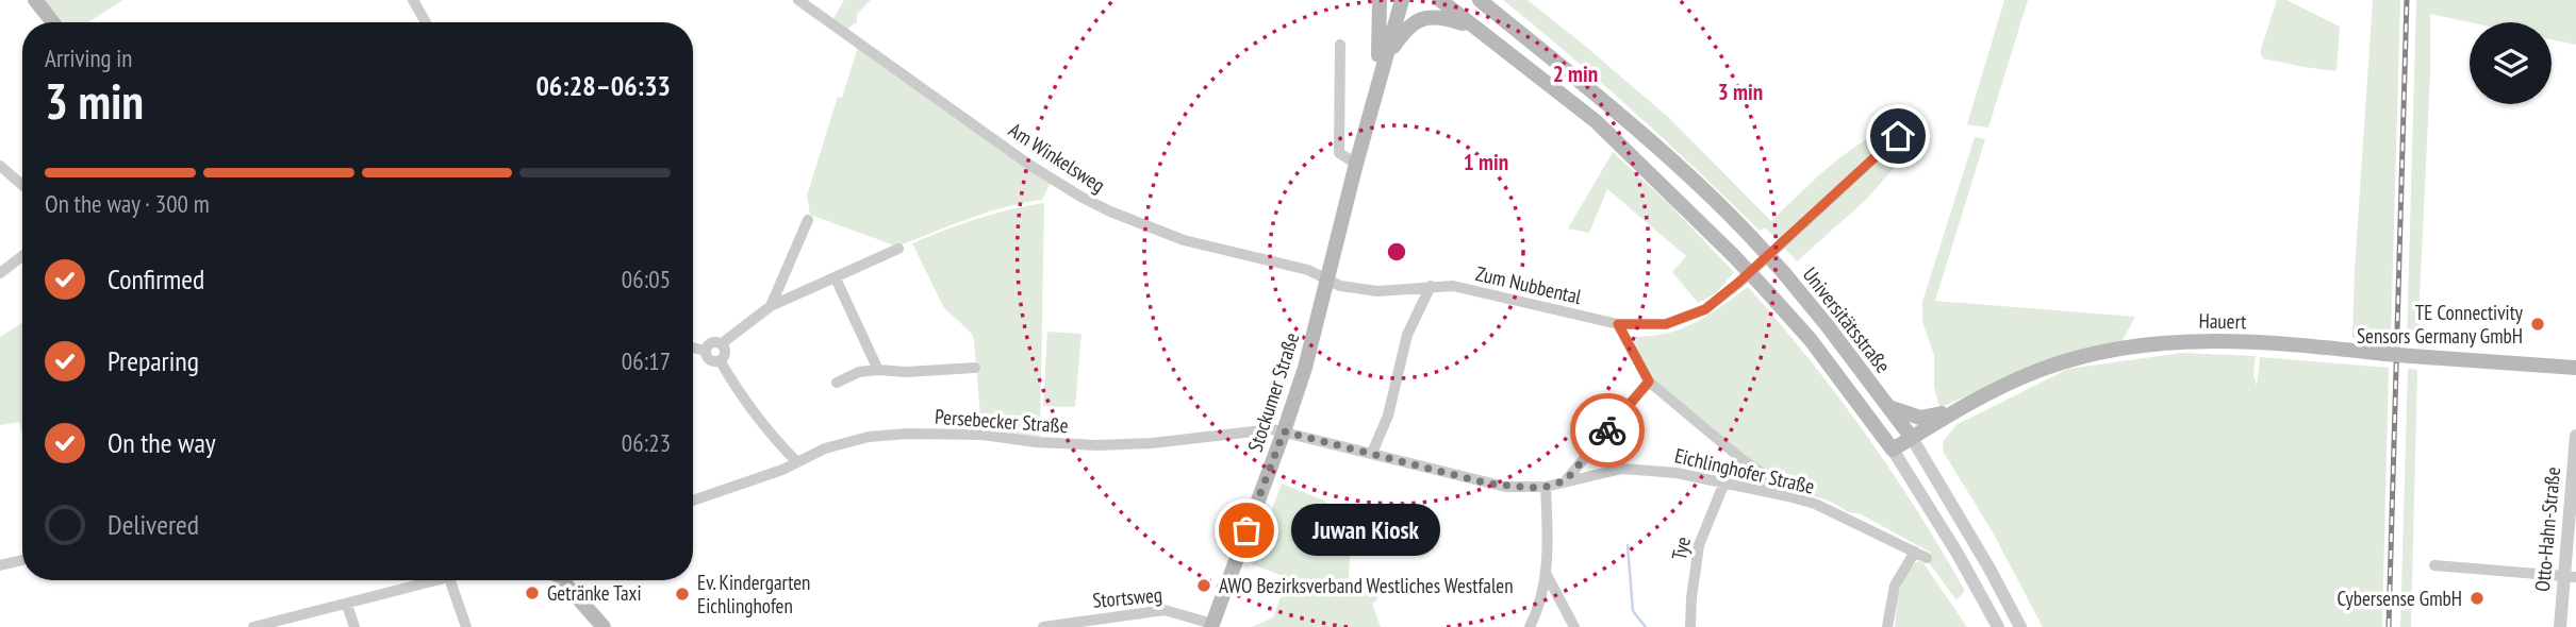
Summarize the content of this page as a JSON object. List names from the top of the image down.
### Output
{
  "streets": {
    "main road": ["Universitätsstraße", "Hauert", "Stockumer Straße"],
    "street": [
      "Am Winkelsweg",
      "Zum Nubbental",
      "Persebecker Straße",
      "Eichlinghofer Straße",
      "Otto-Hahn-Straße",
      "Tye",
      "Stortsweg"
    ]
  },
  "crossings": [
    ["Am Winkelsweg", "Zum Nubbental"],
    ["Am Winkelsweg", "Stockumer Straße"],
    ["Zum Nubbental", "Stockumer Straße"],
    ["Universitätsstraße", "Hauert"],
    ["Universitätsstraße", "Stockumer Straße"],
    ["Stockumer Straße", "Persebecker Straße"],
    ["Stockumer Straße", "Eichlinghofer Straße"],
    ["Stockumer Straße", "Stortsweg"],
    ["Persebecker Straße", "Eichlinghofer Straße"],
    ["Eichlinghofer Straße", "Tye"]
  ],
  "places": [
    "TE Connectivity Sensors Germany GmbH",
    "Juwan Kiosk",
    "AWO Bezirksverband Westliches Westfalen",
    "Getränke Taxi",
    "Ev. Kindergarten Eichlinghofen",
    "Cybersense GmbH"
  ],
  "page": {
    "heading": ["3 min", "Arriving in", "06:28–06:33"],
    "bar": "On the way · 300 m",
    "list": [
      ["Confirmed", "06:05"],
      ["Preparing", "06:17"],
      ["On the way", "06:23"],
      "Delivered"
    ],
    "bubble": "Juwan Kiosk"
  },
  "rings": ["2 min", "3 min", "1 min"]
}
